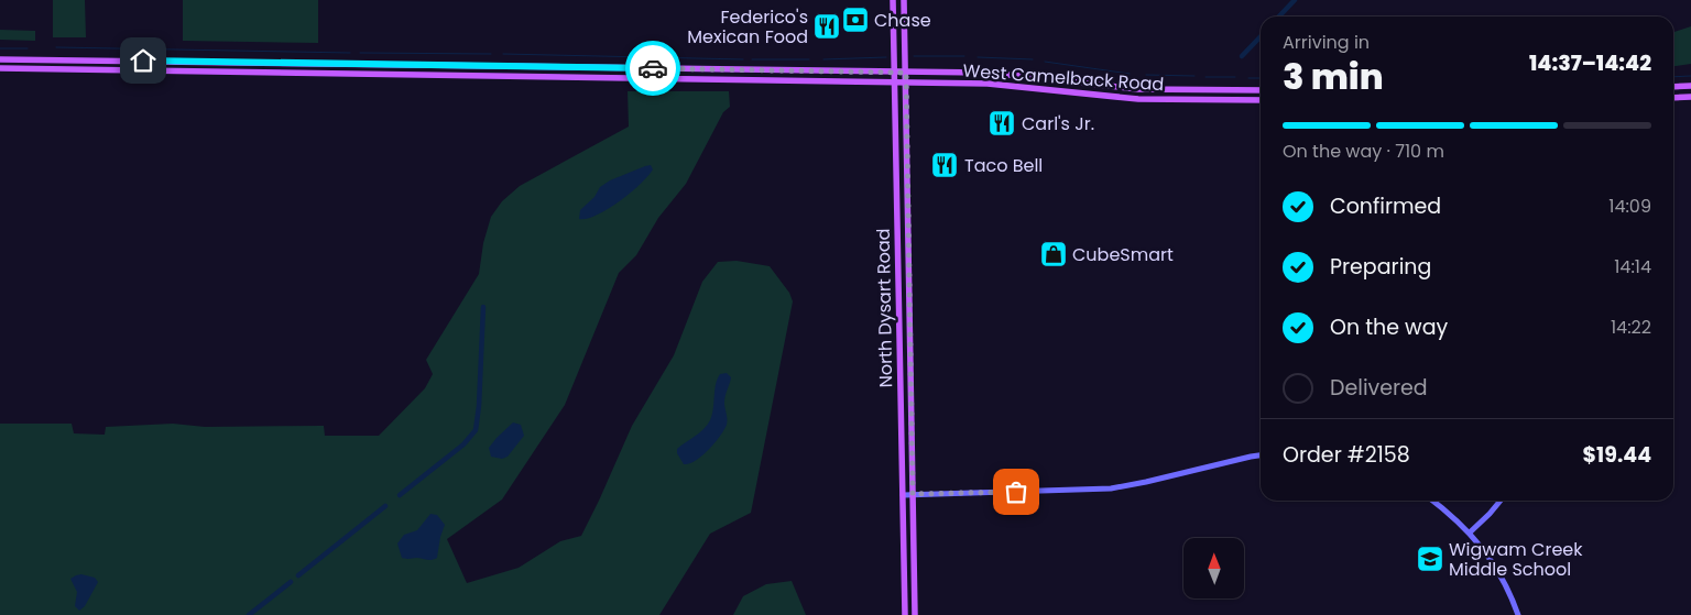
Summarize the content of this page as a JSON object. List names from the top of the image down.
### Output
{
  "streets": {
    "main road": ["West Camelback Road", "North Dysart Road"]
  },
  "crossings": [
    ["West Camelback Road", "North Dysart Road"]
  ],
  "places": {
    "bank": ["Chase"],
    "restaurant": ["Federico's Mexican Food", "Carl's Jr.", "Taco Bell"],
    "shop": ["CubeSmart"],
    "school or university": ["Wigwam Creek Middle School"]
  },
  "north": "top",
  "page": {
    "heading": ["3 min", "Arriving in", "14:37–14:42"],
    "panel": ["Order #2158", "$19.44"],
    "bar": "On the way · 710 m",
    "list": [
      ["Confirmed", "14:09"],
      ["Preparing", "14:14"],
      ["On the way", "14:22"],
      "Delivered"
    ]
  }
}
